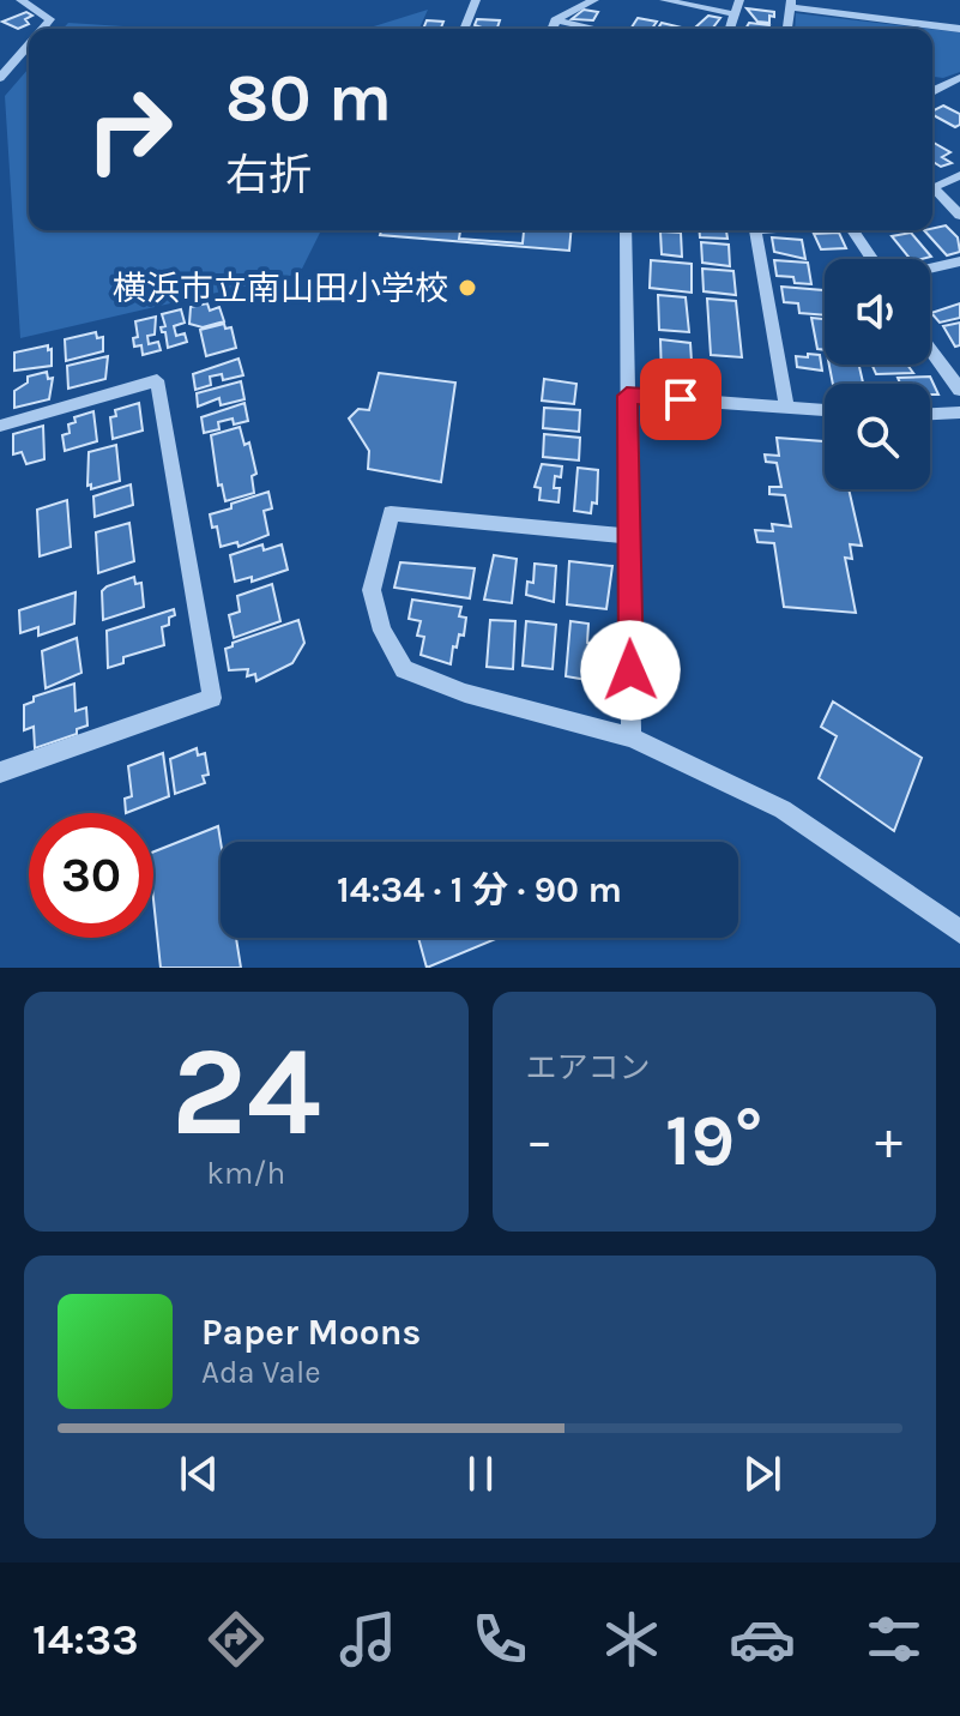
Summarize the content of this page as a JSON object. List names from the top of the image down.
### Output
{
  "places": ["横浜市立南山田小学校"],
  "page": {
    "turn": ["80 m", "右折"],
    "limit": "30",
    "trip": "14:34 · 1 分 · 90 m",
    "tile": [
      ["24", "km/h"],
      "エアコン"
    ],
    "heat": ["−", "19°", "+"],
    "song": ["Paper Moons", "Ada Vale"],
    "tabs": "14:33"
  }
}
